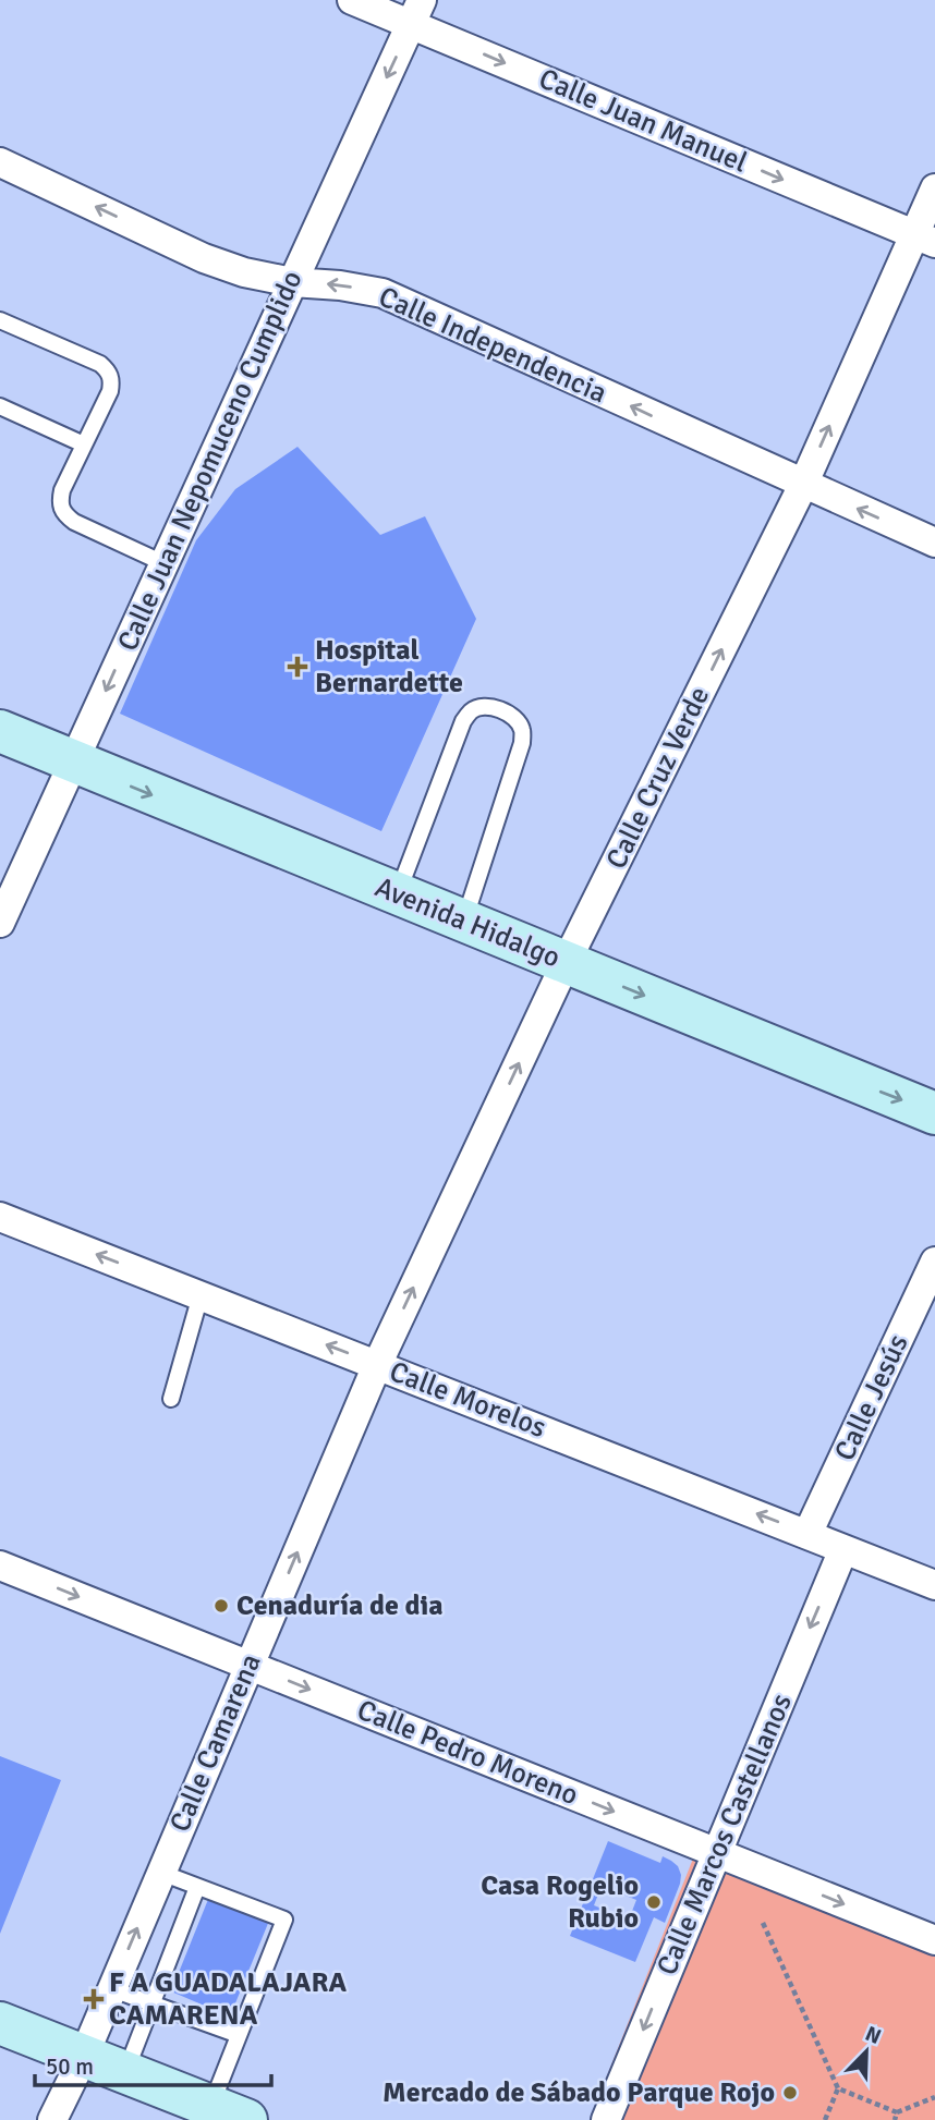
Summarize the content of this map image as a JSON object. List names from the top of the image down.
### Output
{
  "streets": {
    "main road": ["Avenida Hidalgo"],
    "street": [
      "Calle Juan Manuel",
      "Calle Independencia",
      "Calle Juan Nepomuceno Cumplido",
      "Calle Cruz Verde",
      "Calle Jesús",
      "Calle Morelos",
      "Calle Camarena",
      "Calle Pedro Moreno",
      "Calle Marcos Castellanos"
    ]
  },
  "crossings": [
    ["Calle Juan Manuel", "Calle Juan Nepomuceno Cumplido"],
    ["Calle Juan Manuel", "Calle Cruz Verde"],
    ["Calle Independencia", "Calle Juan Nepomuceno Cumplido"],
    ["Calle Independencia", "Calle Cruz Verde"],
    ["Calle Juan Nepomuceno Cumplido", "Avenida Hidalgo"],
    ["Calle Cruz Verde", "Avenida Hidalgo"],
    ["Calle Cruz Verde", "Calle Morelos"],
    ["Calle Cruz Verde", "Calle Camarena"],
    ["Calle Jesús", "Calle Morelos"],
    ["Calle Morelos", "Calle Camarena"],
    ["Calle Morelos", "Calle Marcos Castellanos"],
    ["Calle Camarena", "Calle Pedro Moreno"],
    ["Calle Pedro Moreno", "Calle Marcos Castellanos"]
  ],
  "one_way": [
    "Calle Juan Manuel",
    "Calle Independencia",
    "Calle Juan Nepomuceno Cumplido",
    "Calle Cruz Verde",
    "Avenida Hidalgo",
    "Calle Morelos",
    "Calle Camarena",
    "Calle Pedro Moreno",
    "Calle Marcos Castellanos"
  ],
  "places": {
    "health": ["Hospital Bernardette", "F A GUADALAJARA CAMARENA"],
    "other": ["Cenaduría de dia", "Casa Rogelio Rubio", "Mercado de Sábado Parque Rojo"]
  },
  "scale_bar": "50 m",
  "north": "top right"
}
